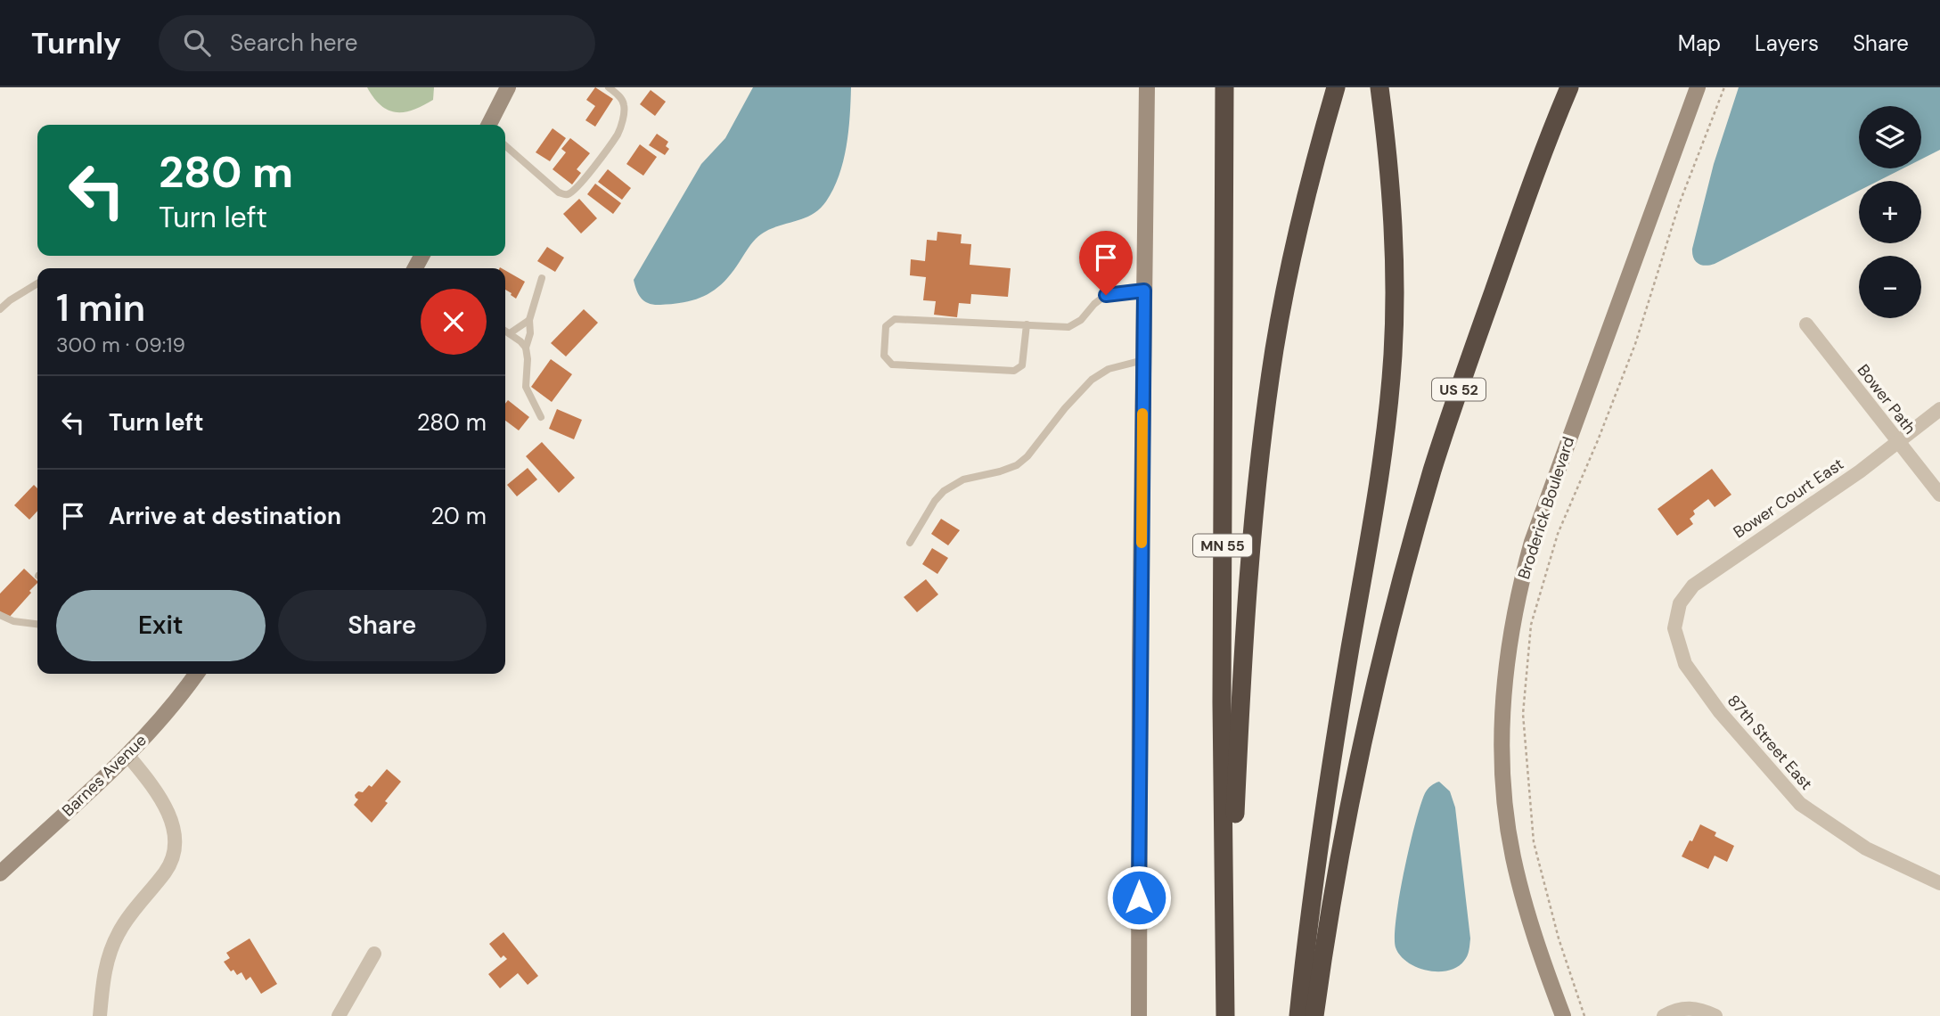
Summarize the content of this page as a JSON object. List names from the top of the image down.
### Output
{
  "streets": {
    "highway": ["US 52", "MN 55"],
    "street": [
      "Bower Path",
      "Bower Court East",
      "Broderick Boulevard",
      "87th Street East",
      "Barnes Avenue"
    ]
  },
  "crossings": [
    ["Bower Path", "Bower Court East"],
    ["Bower Court East", "87th Street East"]
  ],
  "page": {
    "header": "Turnly",
    "search": "Search here",
    "nav": ["Map", "Layers", "Share"],
    "map_buttons": ["+", "−"],
    "turn": ["280 m", "Turn left"],
    "heading": ["1 min", "300 m · 09:19"],
    "list": [
      {
        "name": "Turn left",
        "value": "280 m"
      },
      {
        "name": "Arrive at destination",
        "value": "20 m"
      }
    ],
    "buttons": ["Exit", "Share"]
  }
}
